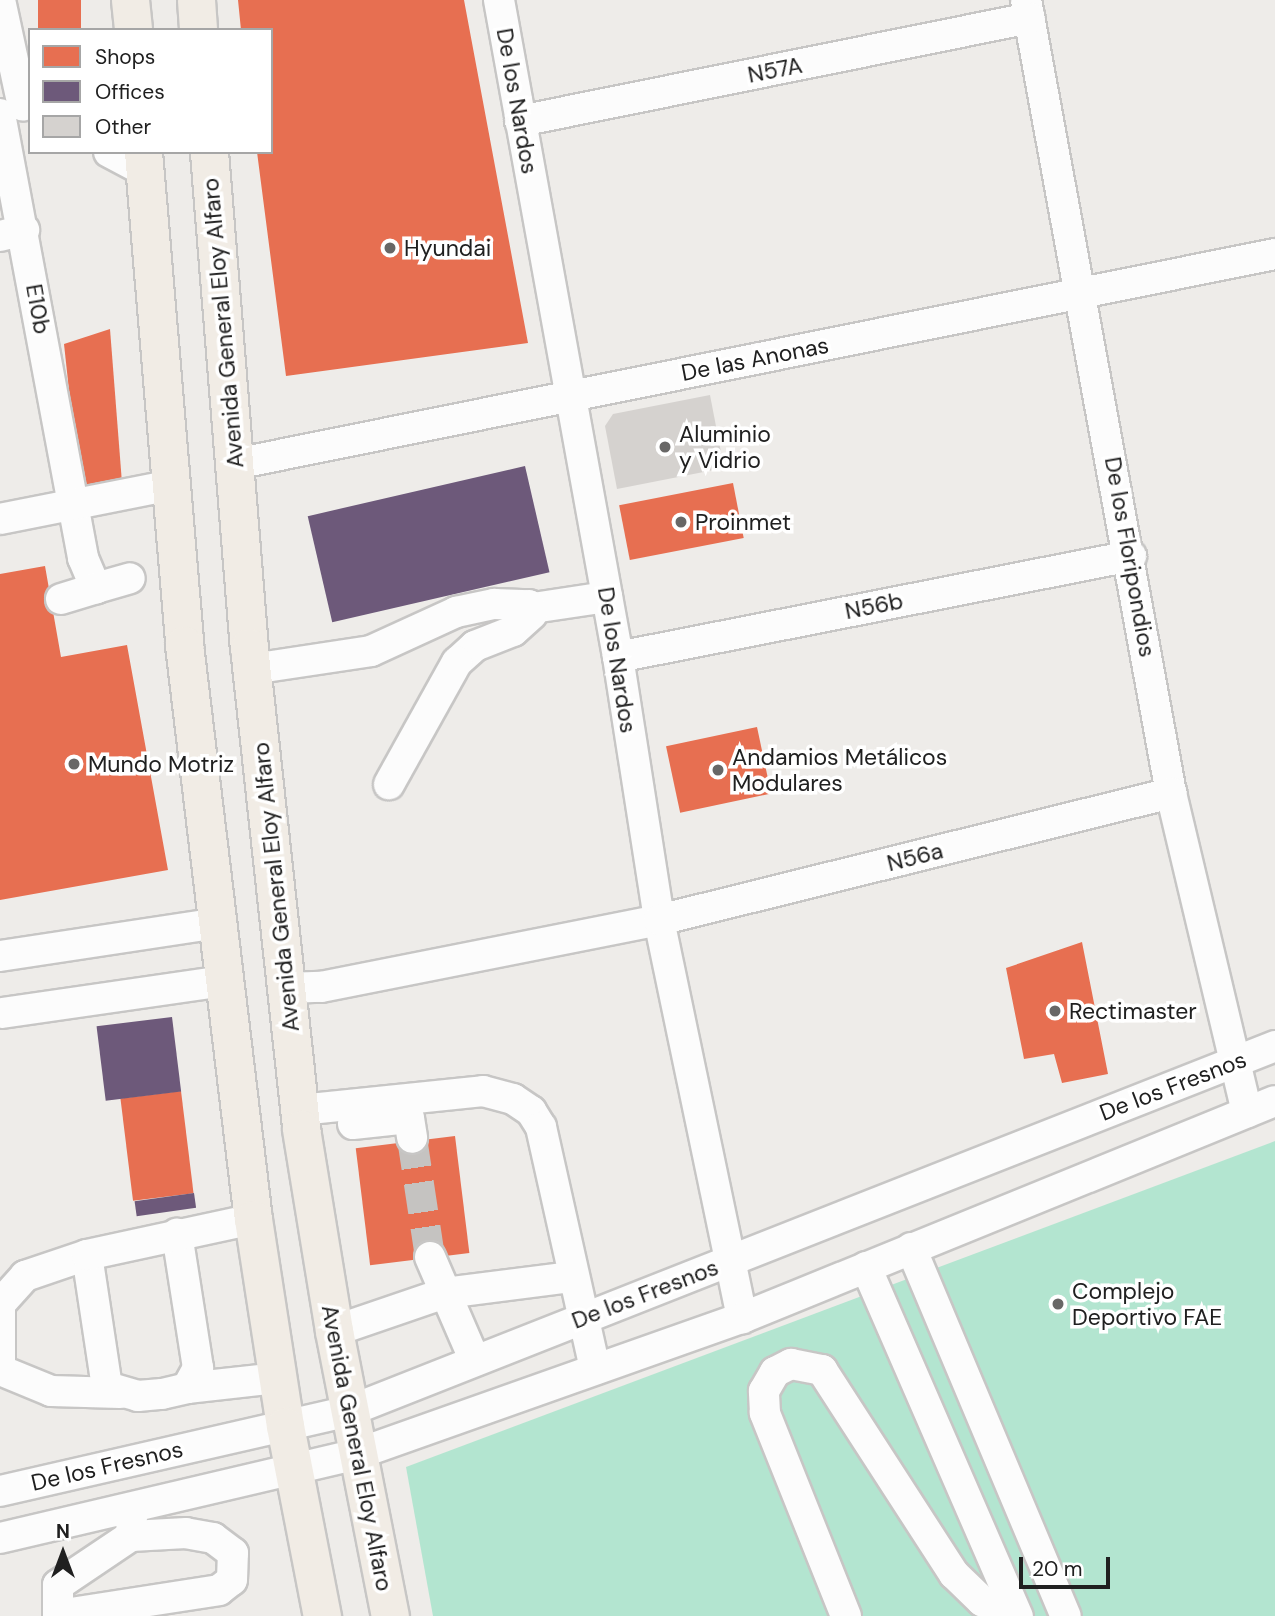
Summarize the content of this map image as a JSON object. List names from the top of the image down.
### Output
{
  "streets": {
    "main road": ["Avenida General Eloy Alfaro"],
    "street": [
      "N57A",
      "De los Nardos",
      "E10b",
      "De las Anonas",
      "De los Floripondios",
      "N56b",
      "N56a",
      "De los Fresnos"
    ]
  },
  "crossings": [
    ["N57A", "De los Nardos"],
    ["N57A", "De los Floripondios"],
    ["De los Nardos", "De las Anonas"],
    ["De los Nardos", "N56b"],
    ["De los Nardos", "N56a"],
    ["De los Nardos", "De los Fresnos"],
    ["Avenida General Eloy Alfaro", "De las Anonas"],
    ["Avenida General Eloy Alfaro", "N56a"],
    ["Avenida General Eloy Alfaro", "De los Fresnos"],
    ["De las Anonas", "De los Floripondios"],
    ["De los Floripondios", "N56b"],
    ["De los Floripondios", "N56a"],
    ["De los Floripondios", "De los Fresnos"]
  ],
  "places": [
    "Hyundai",
    "Aluminio y Vidrio",
    "Proinmet",
    "Mundo Motriz",
    "Andamios Metálicos Modulares",
    "Rectimaster",
    "Complejo Deportivo FAE"
  ],
  "legend": ["Shops", "Offices", "Other"],
  "scale_bar": "20 m",
  "north": "top"
}
